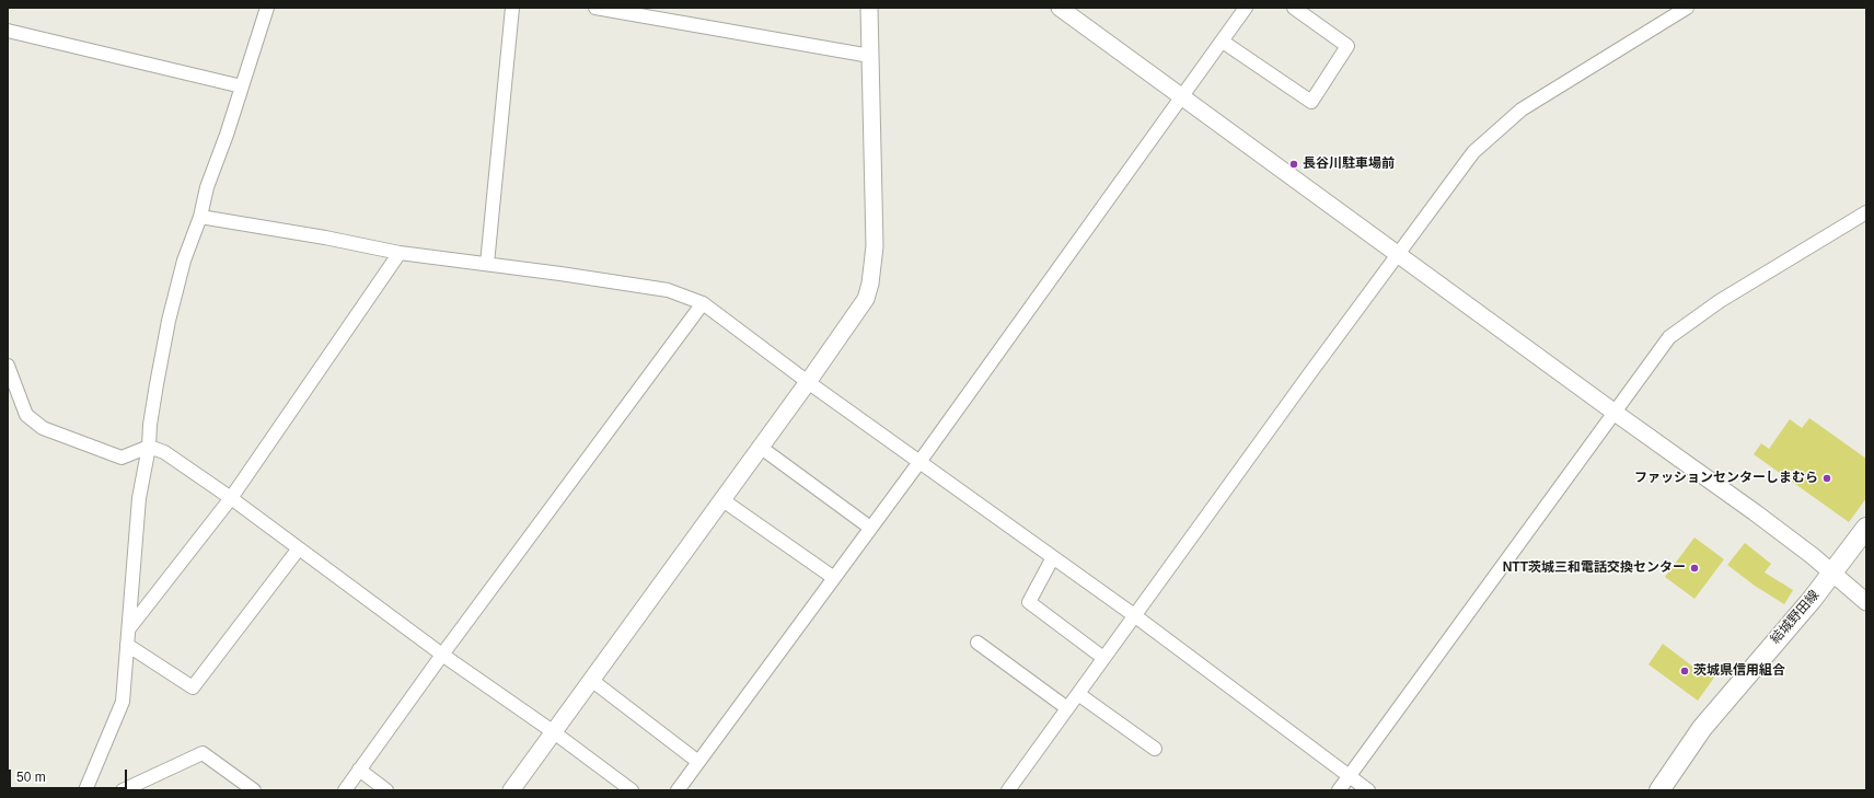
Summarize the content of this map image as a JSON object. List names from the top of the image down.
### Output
{
  "streets": {
    "main road": ["結城野田線"]
  },
  "places": [
    "長谷川駐車場前",
    "ファッションセンターしまむら",
    "NTT茨城三和電話交換センター",
    "茨城県信用組合"
  ],
  "scale_bar": "50 m"
}
